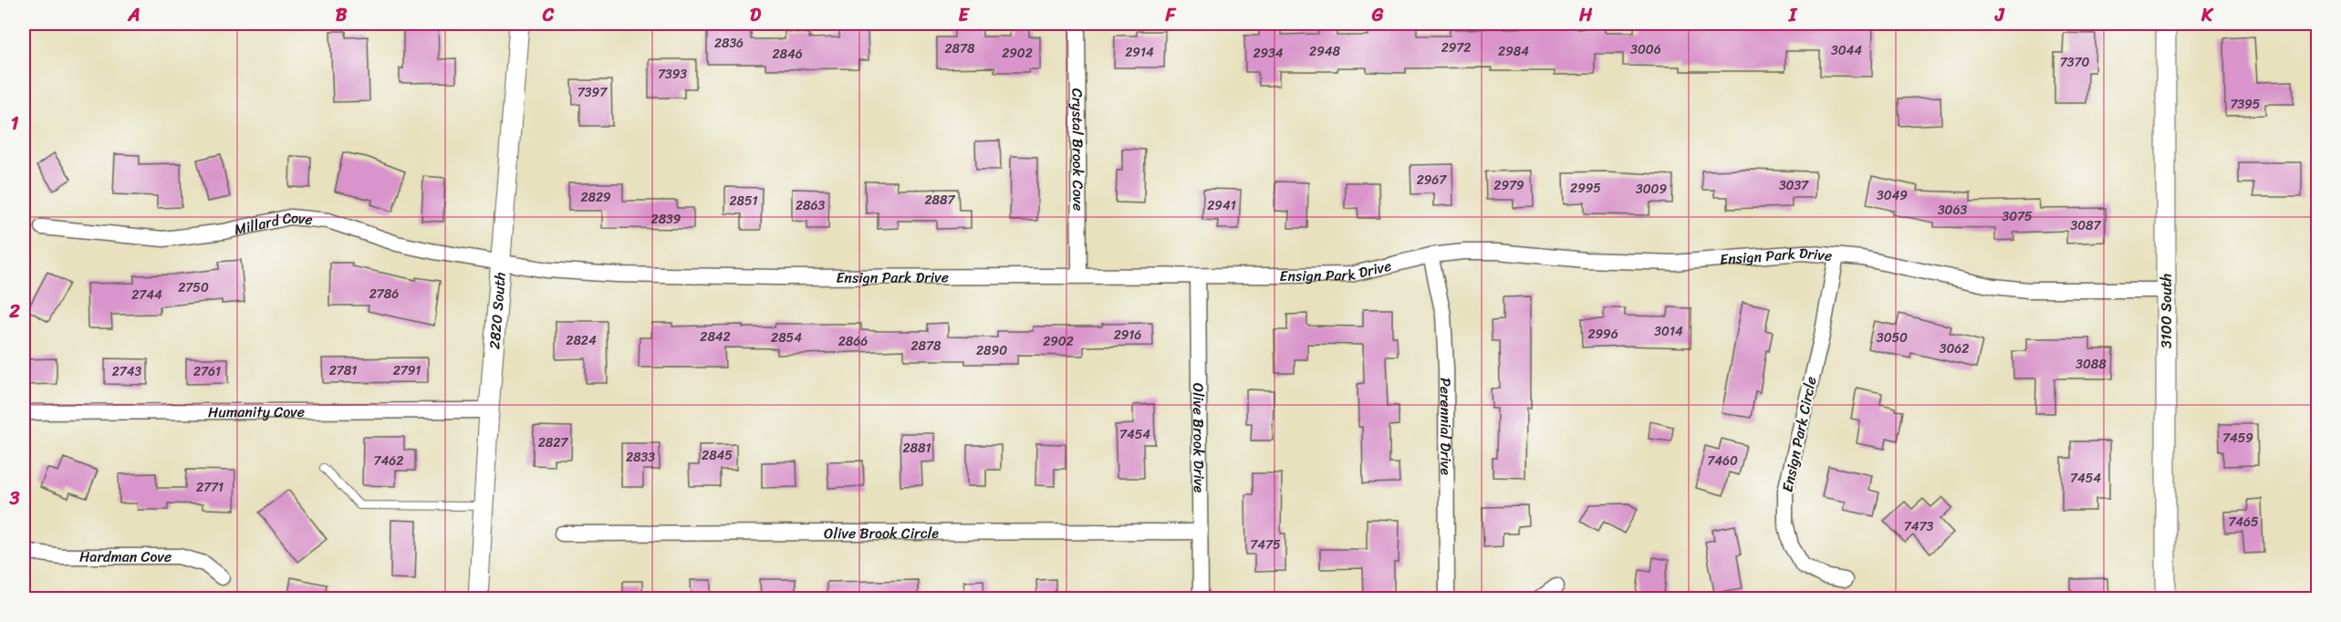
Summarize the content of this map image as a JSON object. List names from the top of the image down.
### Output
{
  "streets": {
    "street": [
      "Crystal Brook Cove",
      "Millard Cove",
      "Ensign Park Drive",
      "2820 South",
      "3100 South",
      "Humanity Cove",
      "Perennial Drive",
      "Ensign Park Circle",
      "Olive Brook Drive",
      "Olive Brook Circle",
      "Hardman Cove"
    ]
  },
  "crossings": [
    ["Crystal Brook Cove", "Ensign Park Drive"],
    ["Millard Cove", "Ensign Park Drive"],
    ["Millard Cove", "2820 South"],
    ["Ensign Park Drive", "2820 South"],
    ["Ensign Park Drive", "3100 South"],
    ["Ensign Park Drive", "Perennial Drive"],
    ["Ensign Park Drive", "Ensign Park Circle"],
    ["Ensign Park Drive", "Olive Brook Drive"],
    ["2820 South", "Humanity Cove"],
    ["Olive Brook Drive", "Olive Brook Circle"]
  ],
  "house_numbers": [
    "2836",
    "2972",
    "2878",
    "3006",
    "3044",
    "2948",
    "2984",
    "2914",
    "2902",
    "2934",
    "2846",
    "7370",
    "7393",
    "7397",
    "7395",
    "2967",
    "2979",
    "3037",
    "2995",
    "3009",
    "3049",
    "2829",
    "2887",
    "2851",
    "2863",
    "2941",
    "3063",
    "3075",
    "2839",
    "3087",
    "2750",
    "2786",
    "2744",
    "3014",
    "2996",
    "2916",
    "2842",
    "2854",
    "3050",
    "2824",
    "2866",
    "2902",
    "2878",
    "3062",
    "2890",
    "3088",
    "2781",
    "2791",
    "2743",
    "2761",
    "7454",
    "7459",
    "2827",
    "2881",
    "2845",
    "2833",
    "7462",
    "7460",
    "7454",
    "2771",
    "7465",
    "7473",
    "7475"
  ],
  "grid": {
    "columns": [
      "A",
      "B",
      "C",
      "D",
      "E",
      "F",
      "G",
      "H",
      "I",
      "J",
      "K"
    ],
    "rows": ["1", "2", "3"]
  }
}
